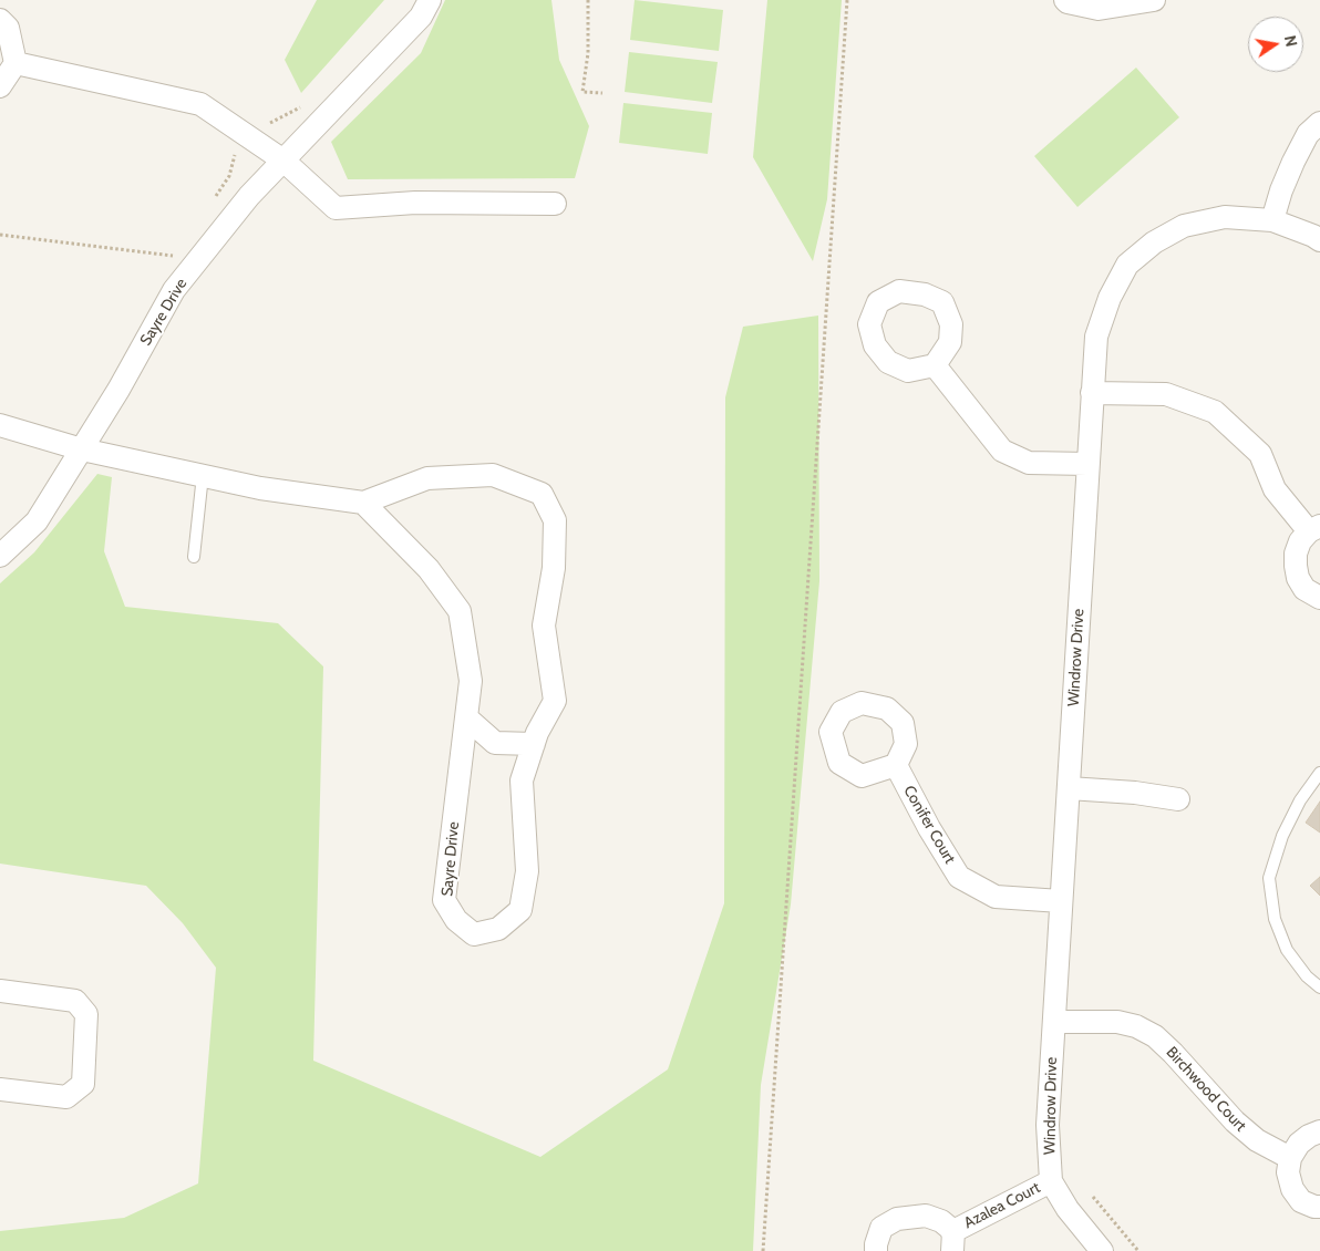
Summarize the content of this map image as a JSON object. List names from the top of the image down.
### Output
{
  "streets": {
    "street": [
      "Sayre Drive",
      "Windrow Drive",
      "Conifer Court",
      "Birchwood Court",
      "Azalea Court"
    ]
  },
  "crossings": [
    ["Windrow Drive", "Conifer Court"],
    ["Windrow Drive", "Birchwood Court"],
    ["Windrow Drive", "Azalea Court"]
  ],
  "north": "right"
}
